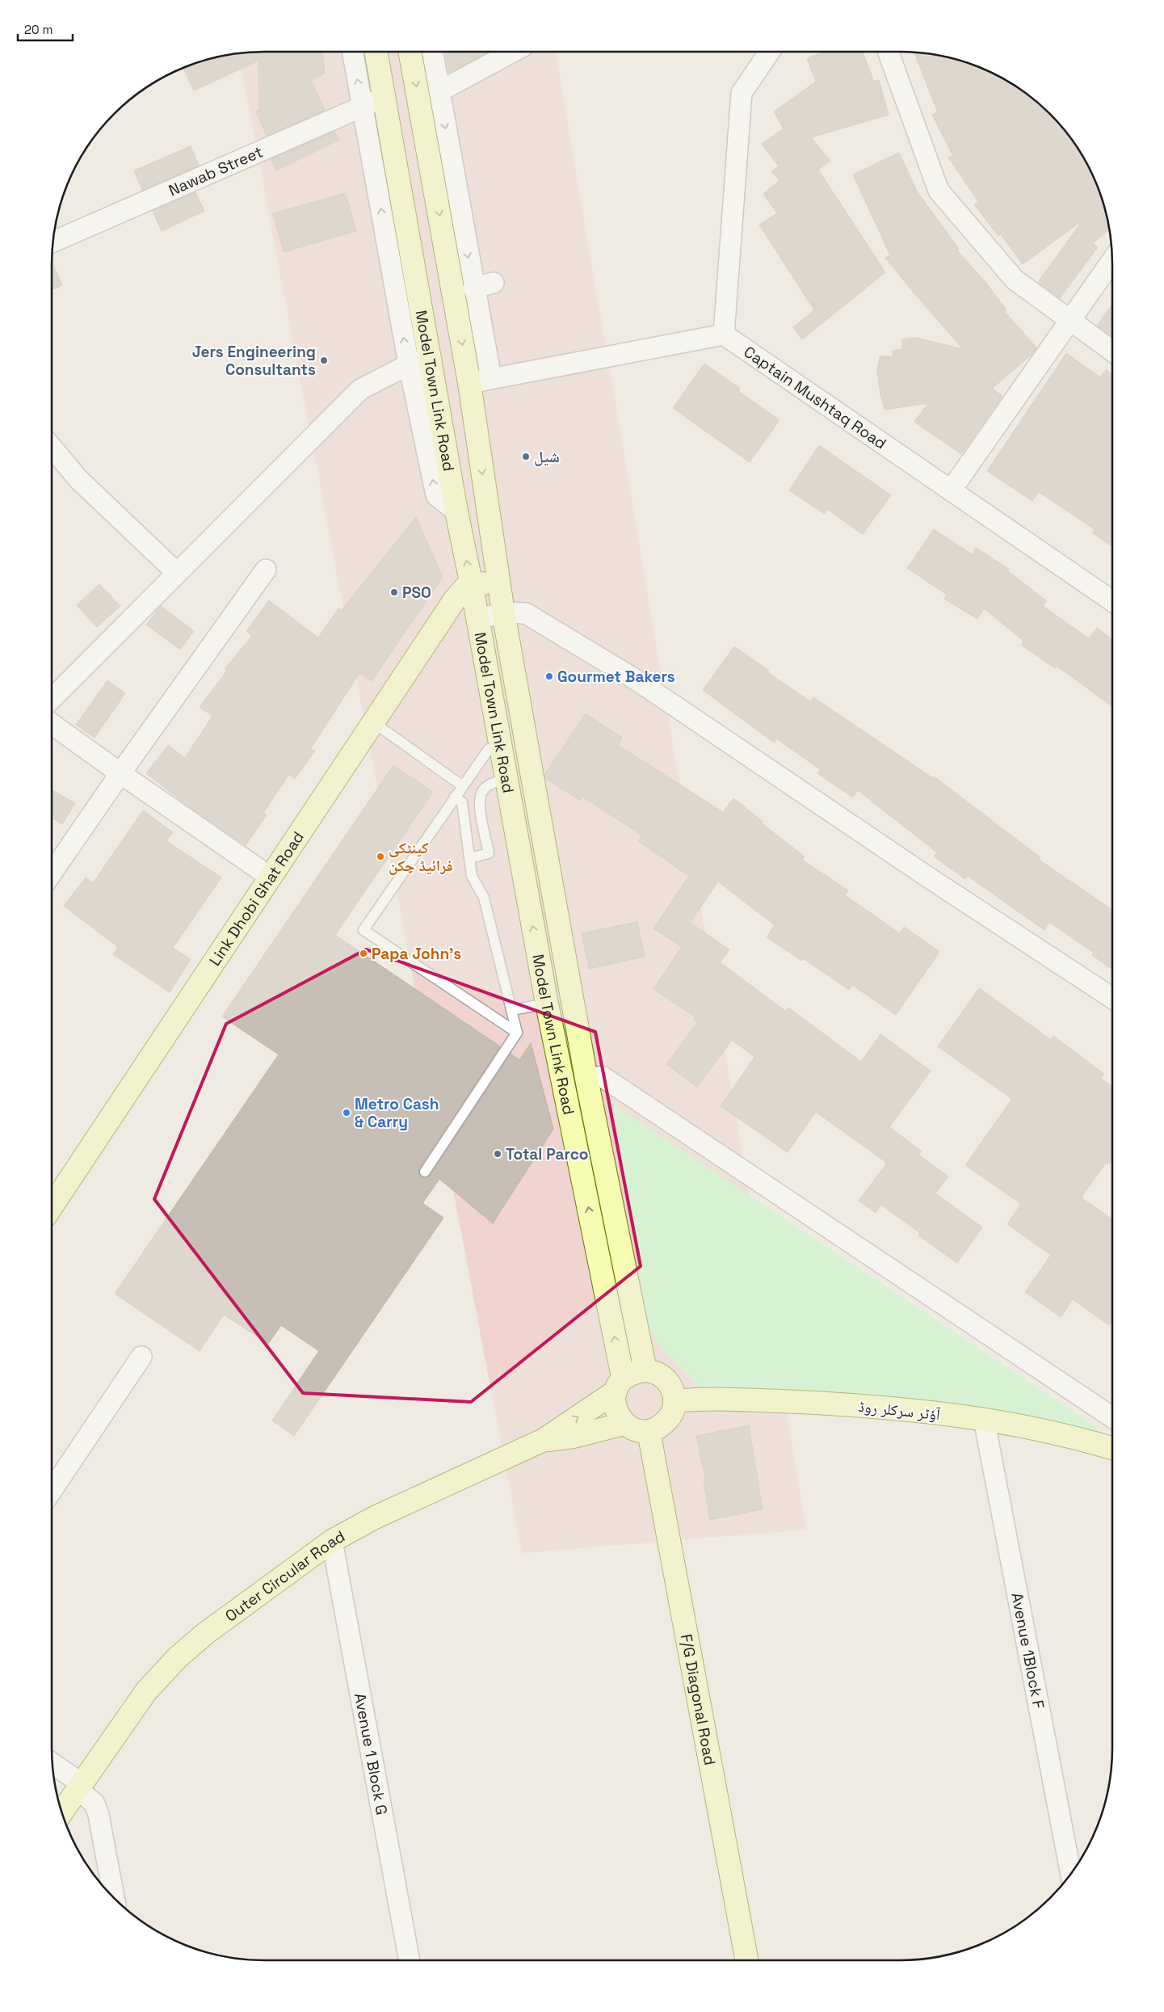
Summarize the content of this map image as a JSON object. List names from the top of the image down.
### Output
{
  "streets": {
    "main road": [
      "Model Town Link Road",
      "Link Dhobi Ghat Road",
      "آؤٹر سرکلر روڈ",
      "Outer Circular Road",
      "F/G Diagonal Road"
    ],
    "street": [
      "Nawab Street",
      "Captain Mushtaq Road",
      "Avenue 1Block F",
      "Avenue 1 Block G"
    ]
  },
  "crossings": [
    ["Nawab Street", "Model Town Link Road"],
    ["Model Town Link Road", "Link Dhobi Ghat Road"],
    ["Model Town Link Road", "آؤٹر سرکلر روڈ"],
    ["Model Town Link Road", "Outer Circular Road"],
    ["Model Town Link Road", "F/G Diagonal Road"],
    ["آؤٹر سرکلر روڈ", "Outer Circular Road"],
    ["آؤٹر سرکلر روڈ", "Avenue 1Block F"],
    ["آؤٹر سرکلر روڈ", "F/G Diagonal Road"],
    ["Outer Circular Road", "F/G Diagonal Road"],
    ["Outer Circular Road", "Avenue 1 Block G"]
  ],
  "places": [
    "Jers Engineering Consultants",
    "شیل",
    "PSO",
    "Gourmet Bakers",
    "کینٹکی فرائیڈ چکن",
    "Papa John's",
    "Metro Cash & Carry",
    "Total Parco"
  ],
  "scale_bar": "20 m"
}
